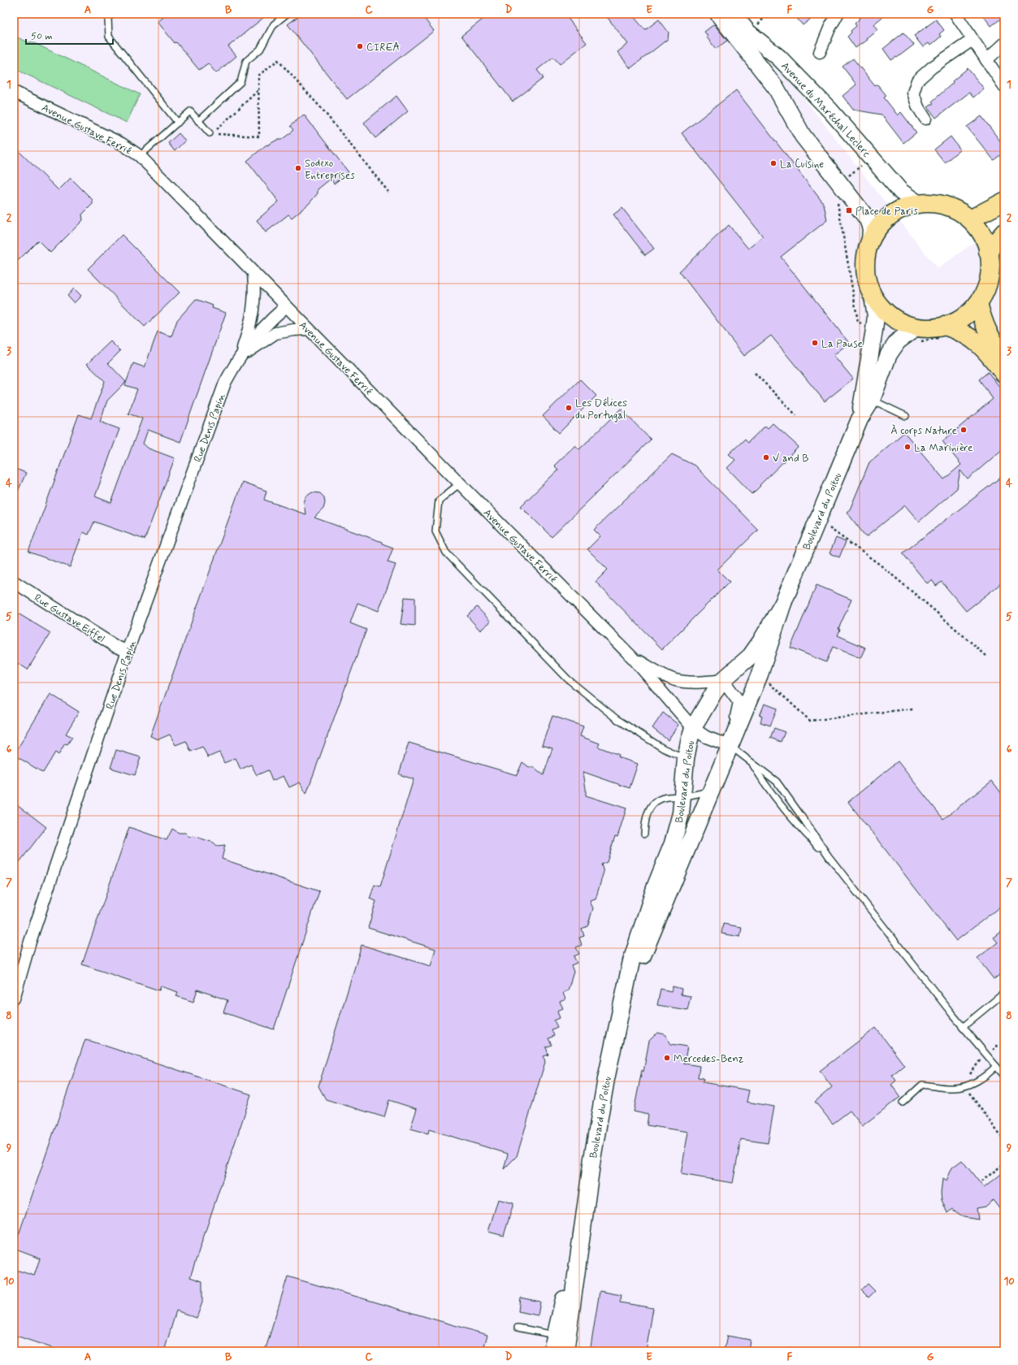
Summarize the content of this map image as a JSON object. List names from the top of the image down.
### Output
{
  "streets": {
    "main road": ["Avenue du Maréchal Leclerc", "Boulevard du Poitou"],
    "street": ["Avenue Gustave Ferrié", "Rue Denis Papin", "Rue Gustave Eiffel"]
  },
  "crossings": [
    ["Avenue Gustave Ferrié", "Rue Denis Papin"],
    ["Avenue Gustave Ferrié", "Boulevard du Poitou"],
    ["Rue Denis Papin", "Rue Gustave Eiffel"]
  ],
  "places": {
    "other": [
      "CIREA",
      "La Cuisine",
      "Sodexo Entreprises",
      "La Pause",
      "Les Délices du Portugal",
      "À corps Nature",
      "La Marinière",
      "V and B",
      "Mercedes-Benz"
    ],
    "transit": ["Place de Paris"]
  },
  "scale_bar": "50 m",
  "grid": {
    "columns": [
      "A",
      "B",
      "C",
      "D",
      "E",
      "F",
      "G"
    ],
    "rows": [
      "1",
      "2",
      "3",
      "4",
      "5",
      "6",
      "7",
      "8",
      "9",
      "10"
    ]
  }
}
